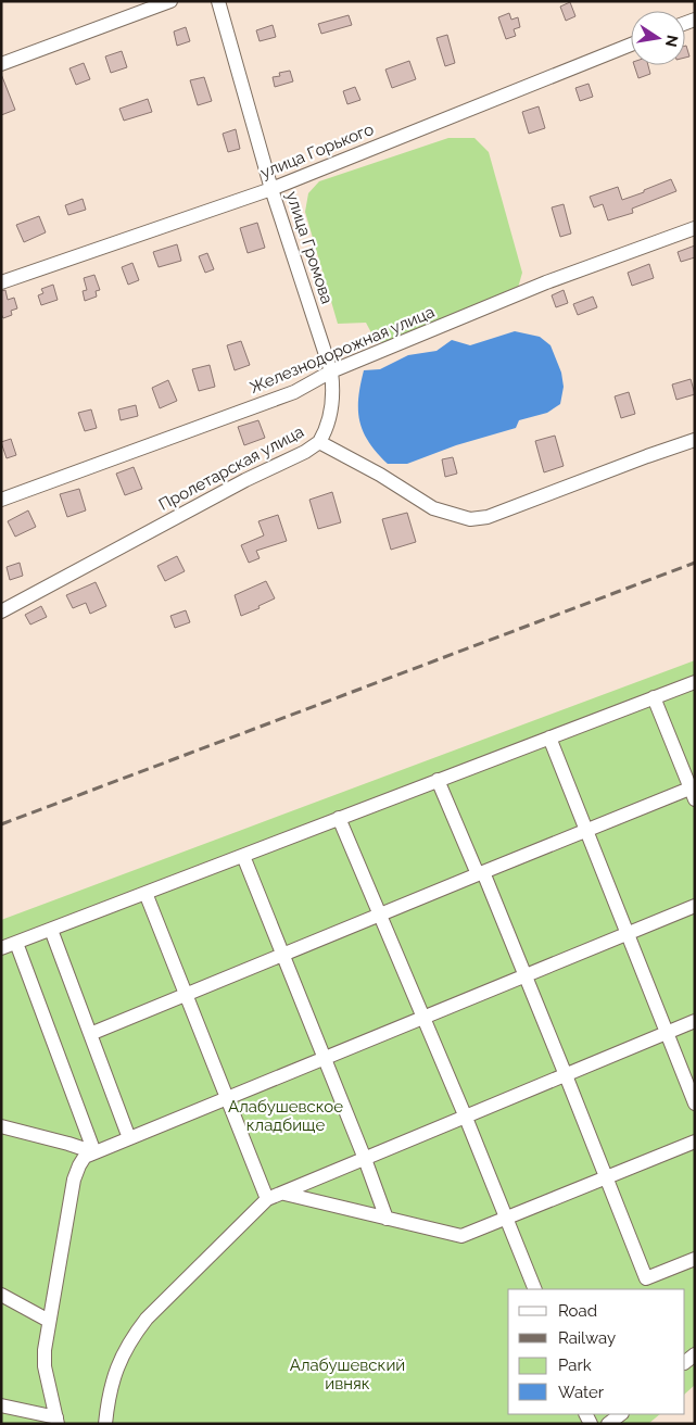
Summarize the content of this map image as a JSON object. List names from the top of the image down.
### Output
{
  "streets": {
    "street": [
      "улица Горького",
      "улица Громова",
      "Железнодорожная улица",
      "Пролетарская улица"
    ]
  },
  "crossings": [
    ["улица Горького", "улица Громова"],
    ["улица Громова", "Железнодорожная улица"],
    ["улица Громова", "Пролетарская улица"]
  ],
  "parks": ["Алабушевское кладбище", "Алабушевский ивняк"],
  "legend": [
    "Road",
    "Railway",
    "Park",
    "Water"
  ],
  "north": "right"
}
